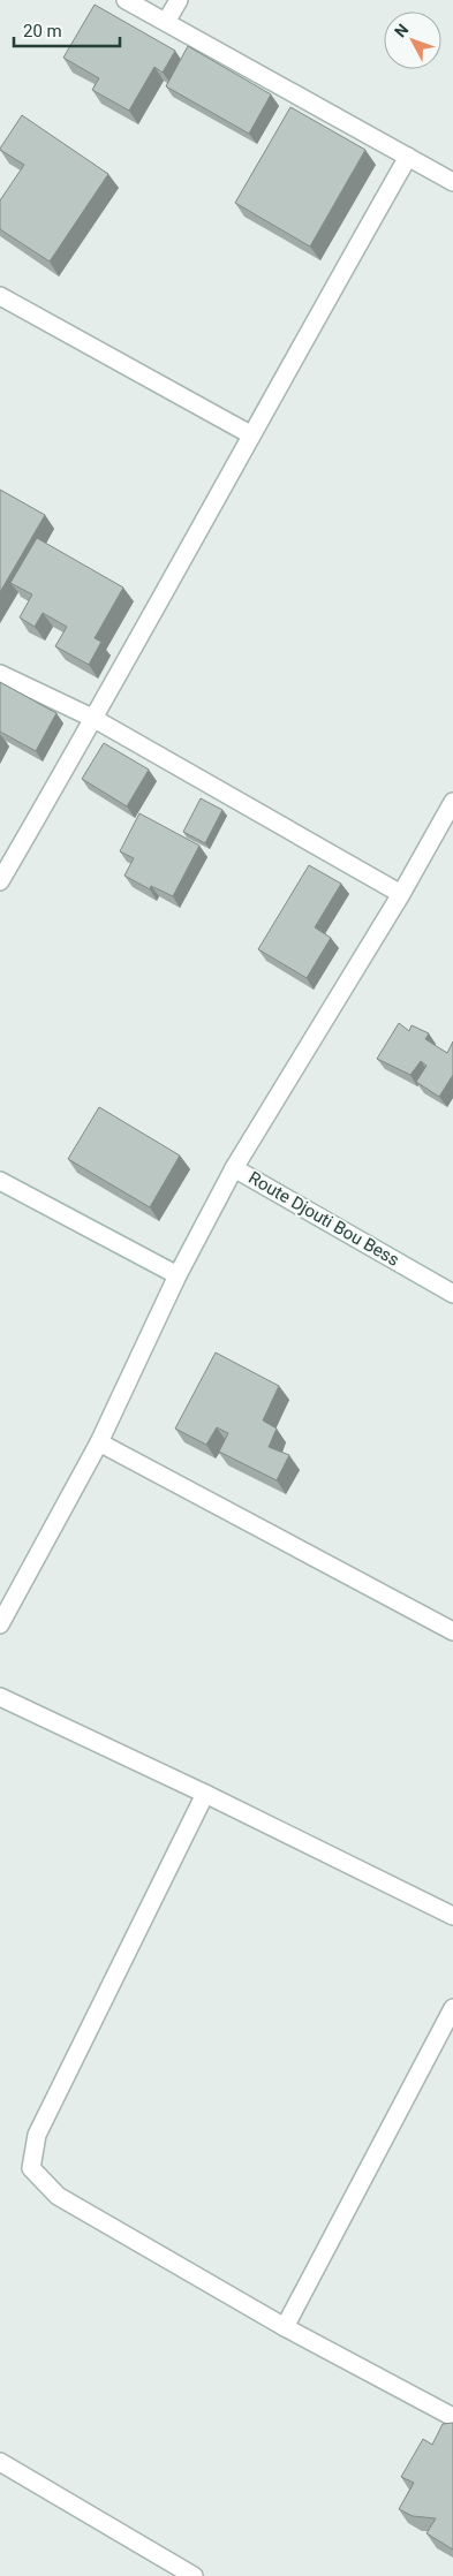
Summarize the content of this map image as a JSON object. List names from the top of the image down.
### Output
{
  "streets": {
    "street": ["Route Djouti Bou Bess"]
  },
  "scale_bar": "20 m",
  "north": "top left"
}
